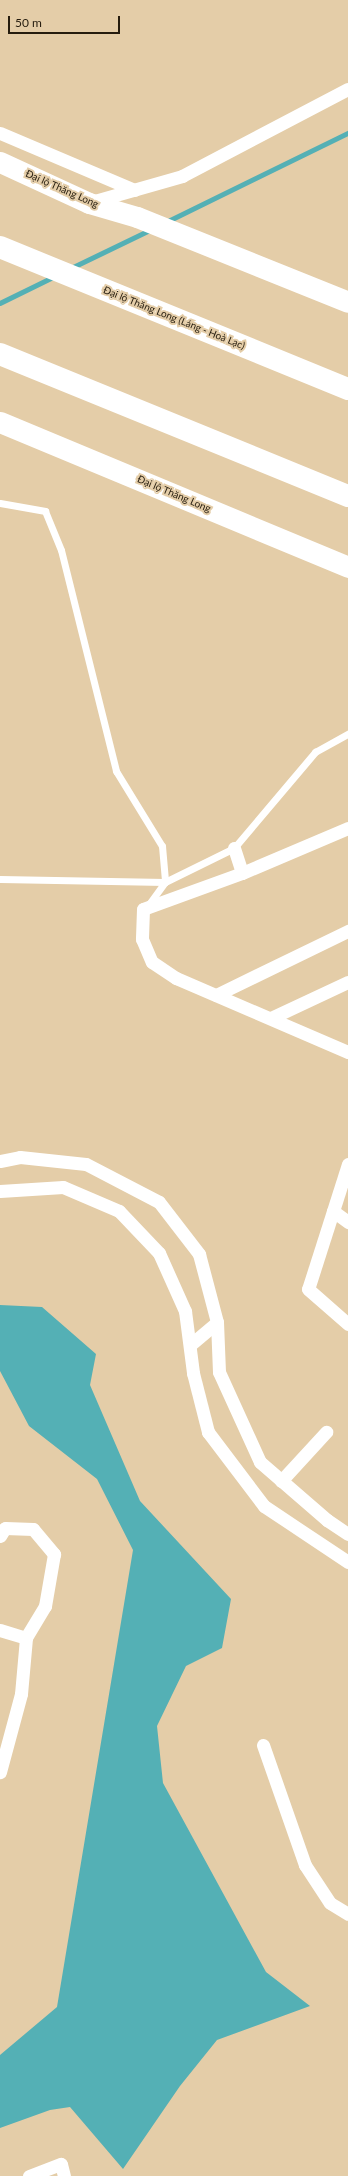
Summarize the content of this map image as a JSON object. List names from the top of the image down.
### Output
{
  "streets": {
    "highway": ["Đại lộ Thăng Long (Láng - Hoà Lạc)"],
    "main road": ["Đại lộ Thăng Long"]
  },
  "scale_bar": "50 m"
}
